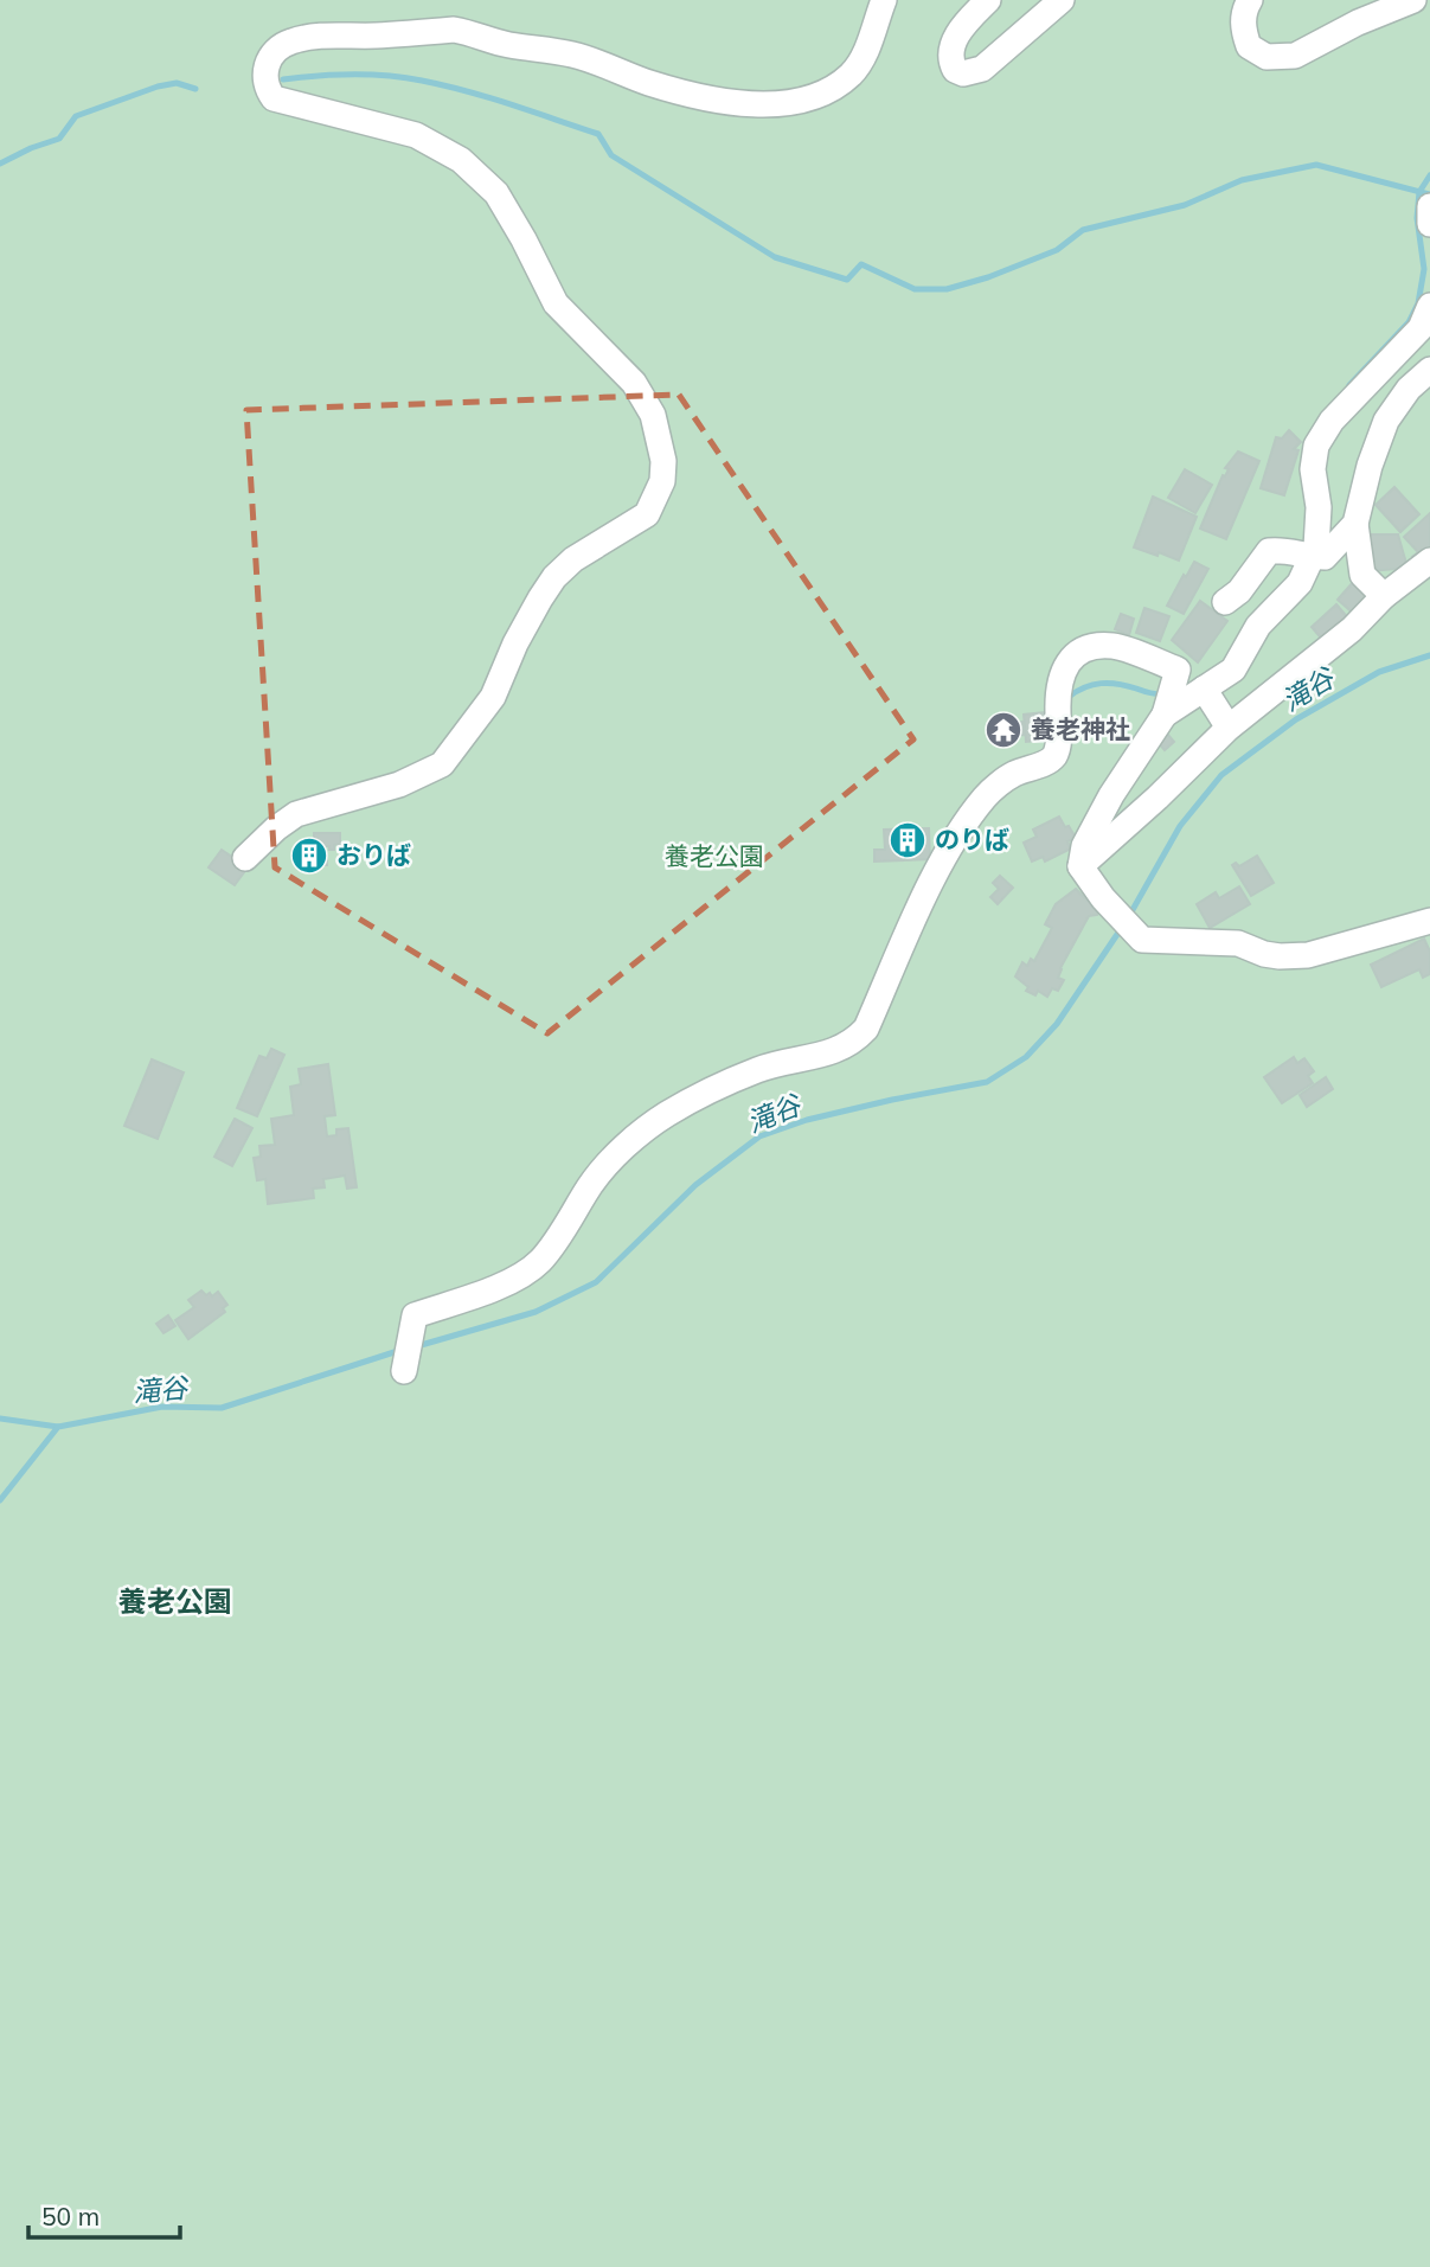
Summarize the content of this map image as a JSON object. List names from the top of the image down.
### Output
{
  "districts": ["養老公園"],
  "water": ["滝谷"],
  "parks": ["養老公園"],
  "places": {
    "temple": ["養老神社"],
    "building": ["のりば", "おりば"]
  },
  "scale_bar": "50 m"
}
